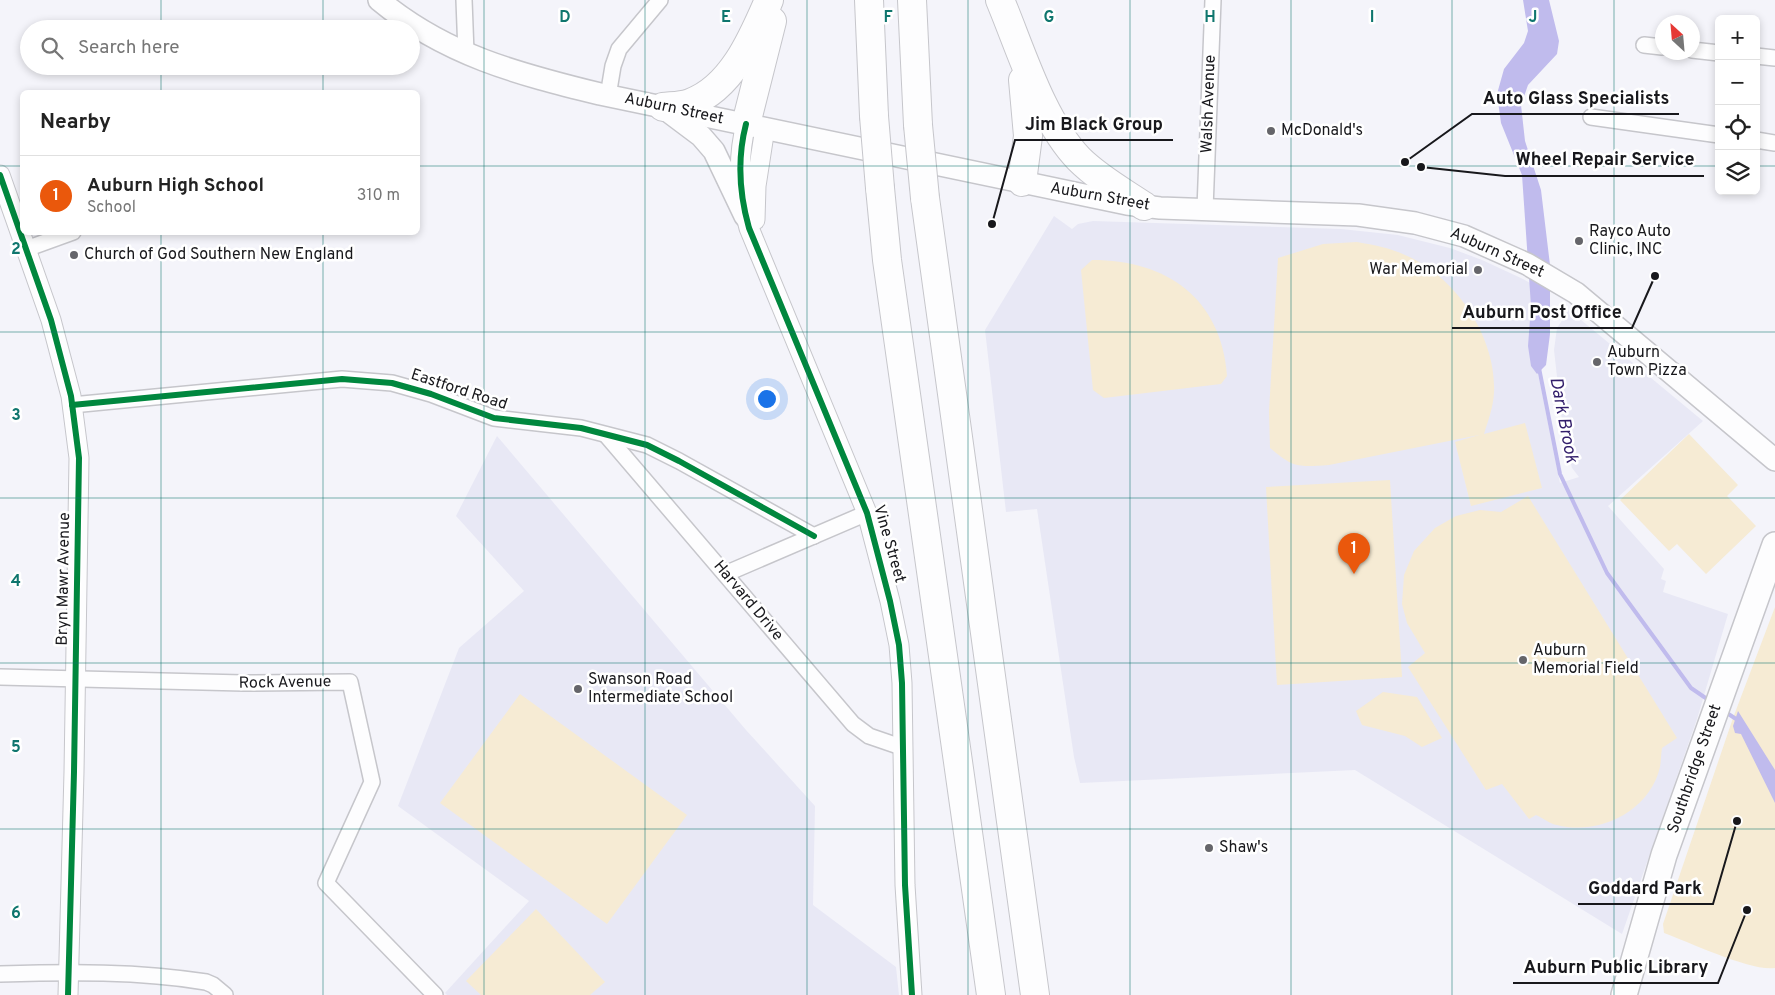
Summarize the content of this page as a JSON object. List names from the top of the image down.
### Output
{
  "streets": {
    "main road": ["Auburn Street", "Southbridge Street"],
    "street": [
      "Walsh Avenue",
      "Eastford Road",
      "Vine Street",
      "Bryn Mawr Avenue",
      "Harvard Drive",
      "Rock Avenue"
    ]
  },
  "crossings": [
    ["Walsh Avenue", "Auburn Street"],
    ["Auburn Street", "Vine Street"],
    ["Eastford Road", "Bryn Mawr Avenue"],
    ["Eastford Road", "Harvard Drive"],
    ["Vine Street", "Harvard Drive"],
    ["Bryn Mawr Avenue", "Rock Avenue"]
  ],
  "water": ["Dark Brook"],
  "places": [
    "McDonald's",
    "Auto Glass Specialists",
    "Wheel Repair Service",
    "Jim Black Group",
    "Rayco Auto Clinic, INC",
    "Church of God Southern New England",
    "War Memorial",
    "Auburn Post Office",
    "Auburn Town Pizza",
    "Auburn Memorial Field",
    "Swanson Road Intermediate School",
    "Goddard Park",
    "Shaw's",
    "Auburn Public Library"
  ],
  "north": "top left",
  "page": {
    "map_buttons": ["+", "−"],
    "search": "Search here",
    "heading": "Nearby",
    "list": [
      {
        "mark": "1",
        "name": "Auburn High School",
        "note": "School",
        "value": "310 m"
      }
    ],
    "pins": "1"
  },
  "grid": {
    "columns": [
      "D",
      "E",
      "F",
      "G",
      "H",
      "I",
      "J"
    ],
    "rows": [
      "2",
      "3",
      "4",
      "5",
      "6"
    ]
  }
}
